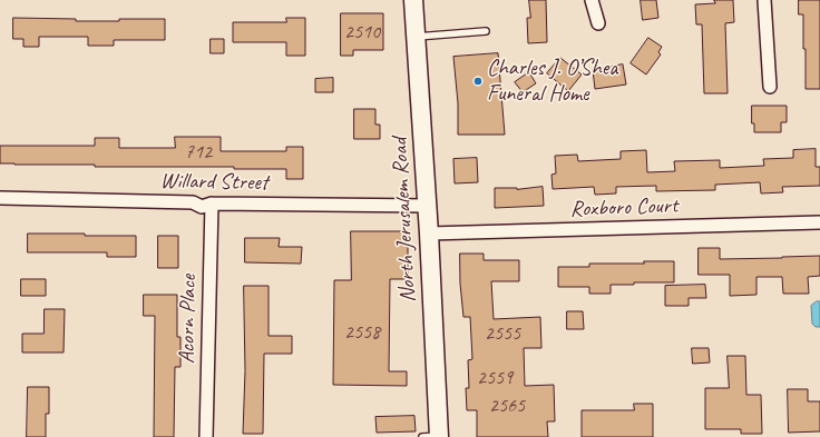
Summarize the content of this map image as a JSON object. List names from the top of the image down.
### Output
{
  "streets": {
    "main road": ["North Jerusalem Road"],
    "street": ["Willard Street", "Roxboro Court", "Acorn Place"]
  },
  "crossings": [
    ["Willard Street", "North Jerusalem Road"],
    ["Willard Street", "Acorn Place"],
    ["Roxboro Court", "North Jerusalem Road"]
  ],
  "places": ["Charles J. O’Shea Funeral Home"],
  "house_numbers": [
    "2510",
    "712",
    "2558",
    "2555",
    "2559",
    "2565"
  ]
}
